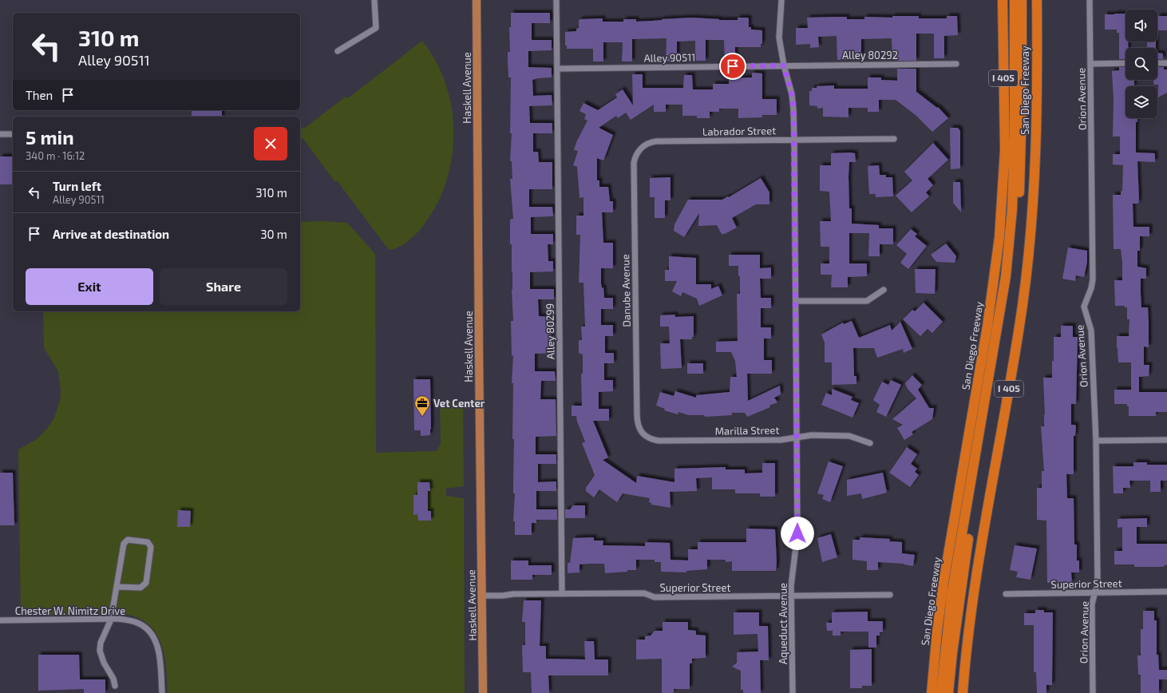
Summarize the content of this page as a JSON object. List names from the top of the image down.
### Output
{
  "streets": {
    "highway": ["I 405", "San Diego Freeway"],
    "main road": ["Haskell Avenue"],
    "street": [
      "Alley 80292",
      "Alley 90511",
      "Orion Avenue",
      "Labrador Street",
      "Danube Avenue",
      "Alley 80299",
      "Marilla Street",
      "Superior Street",
      "Chester W. Nimitz Drive",
      "Aqueduct Avenue"
    ]
  },
  "crossings": [
    ["Alley 80292", "Alley 90511"],
    ["Alley 80292", "Aqueduct Avenue"],
    ["Alley 90511", "Alley 80299"],
    ["Alley 90511", "Aqueduct Avenue"],
    ["Haskell Avenue", "Superior Street"],
    ["Orion Avenue", "Superior Street"],
    ["Labrador Street", "Danube Avenue"],
    ["Labrador Street", "Aqueduct Avenue"],
    ["Danube Avenue", "Marilla Street"],
    ["Alley 80299", "Superior Street"],
    ["Marilla Street", "Aqueduct Avenue"],
    ["Superior Street", "Aqueduct Avenue"]
  ],
  "places": {
    "office": ["Vet Center"]
  },
  "page": {
    "turn": ["310 m", "Alley 90511"],
    "then": "Then",
    "heading": ["5 min", "340 m · 16:12"],
    "list": [
      {
        "name": "Turn left",
        "note": "Alley 90511",
        "value": "310 m"
      },
      {
        "name": "Arrive at destination",
        "value": "30 m"
      }
    ],
    "buttons": ["Exit", "Share"]
  }
}
